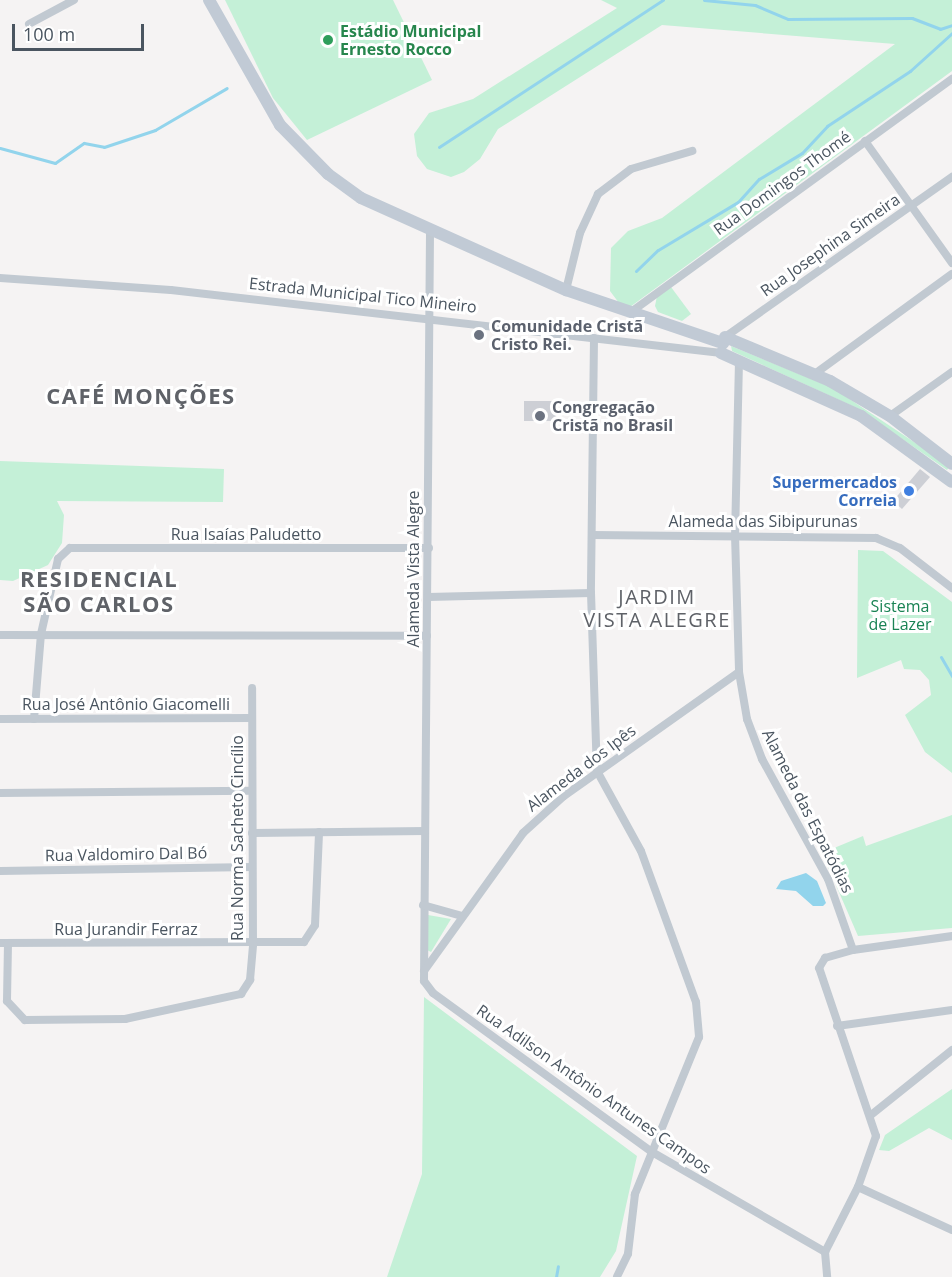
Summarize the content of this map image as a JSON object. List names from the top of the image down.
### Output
{
  "streets": {
    "street": [
      "Rua Domingos Thomé",
      "Rua Josephina Simeira",
      "Estrada Municipal Tico Mineiro",
      "Alameda das Sibipurunas",
      "Rua Isaías Paludetto",
      "Alameda Vista Alegre",
      "Rua José Antônio Giacomelli",
      "Alameda dos Ipês",
      "Alameda das Espatódias",
      "Rua Norma Sacheto Cincílio",
      "Rua Valdomiro Dal Bó",
      "Rua Jurandir Ferraz",
      "Rua Adilson Antônio Antunes Campos"
    ]
  },
  "crossings": [
    ["Rua Josephina Simeira", "Estrada Municipal Tico Mineiro"],
    ["Estrada Municipal Tico Mineiro", "Alameda Vista Alegre"],
    ["Alameda das Sibipurunas", "Alameda das Espatódias"],
    ["Rua Isaías Paludetto", "Alameda Vista Alegre"],
    ["Alameda Vista Alegre", "Alameda dos Ipês"],
    ["Alameda Vista Alegre", "Rua Adilson Antônio Antunes Campos"],
    ["Rua José Antônio Giacomelli", "Rua Norma Sacheto Cincílio"],
    ["Alameda dos Ipês", "Alameda das Espatódias"],
    ["Alameda dos Ipês", "Rua Adilson Antônio Antunes Campos"],
    ["Rua Norma Sacheto Cincílio", "Rua Valdomiro Dal Bó"],
    ["Rua Norma Sacheto Cincílio", "Rua Jurandir Ferraz"]
  ],
  "districts": ["CAFÉ MONÇÕES", "RESIDENCIAL SÃO CARLOS", "JARDIM VISTA ALEGRE"],
  "parks": ["Sistema de Lazer"],
  "places": [
    "Estádio Municipal Ernesto Rocco",
    "Comunidade Cristã Cristo Rei.",
    "Congregação Cristã no Brasil",
    "Supermercados Correia"
  ],
  "scale_bar": "100 m"
}
